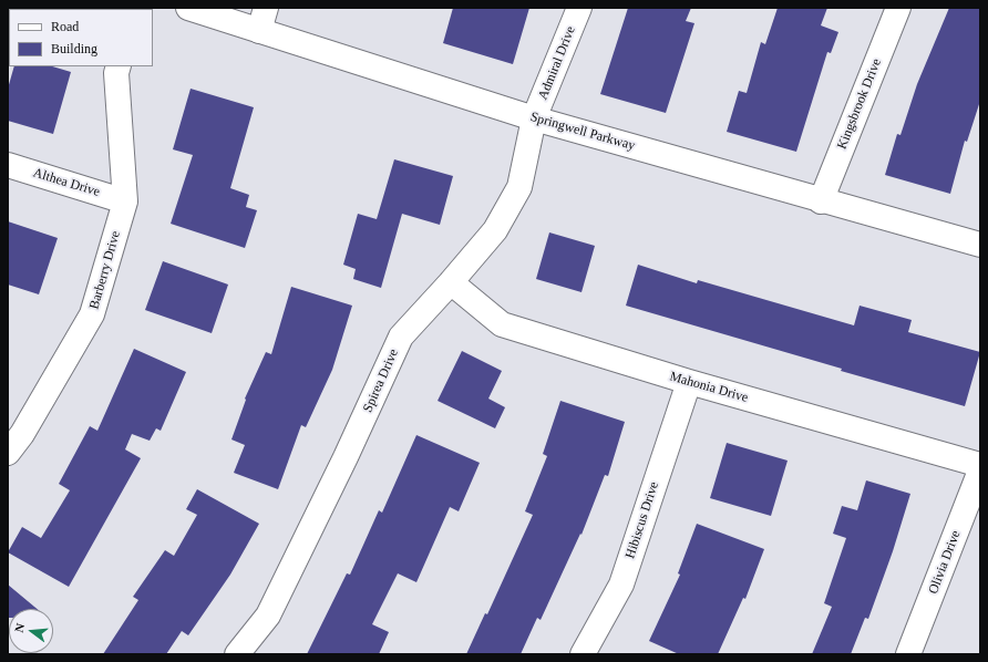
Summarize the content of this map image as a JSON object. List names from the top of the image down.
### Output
{
  "streets": {
    "street": [
      "Admiral Drive",
      "Kingsbrook Drive",
      "Springwell Parkway",
      "Althea Drive",
      "Barberry Drive",
      "Spirea Drive",
      "Mahonia Drive",
      "Hibiscus Drive",
      "Olivia Drive"
    ]
  },
  "crossings": [
    ["Admiral Drive", "Springwell Parkway"],
    ["Admiral Drive", "Spirea Drive"],
    ["Kingsbrook Drive", "Springwell Parkway"],
    ["Springwell Parkway", "Spirea Drive"],
    ["Althea Drive", "Barberry Drive"],
    ["Spirea Drive", "Mahonia Drive"],
    ["Mahonia Drive", "Hibiscus Drive"]
  ],
  "legend": ["Road", "Building"],
  "north": "left"
}
